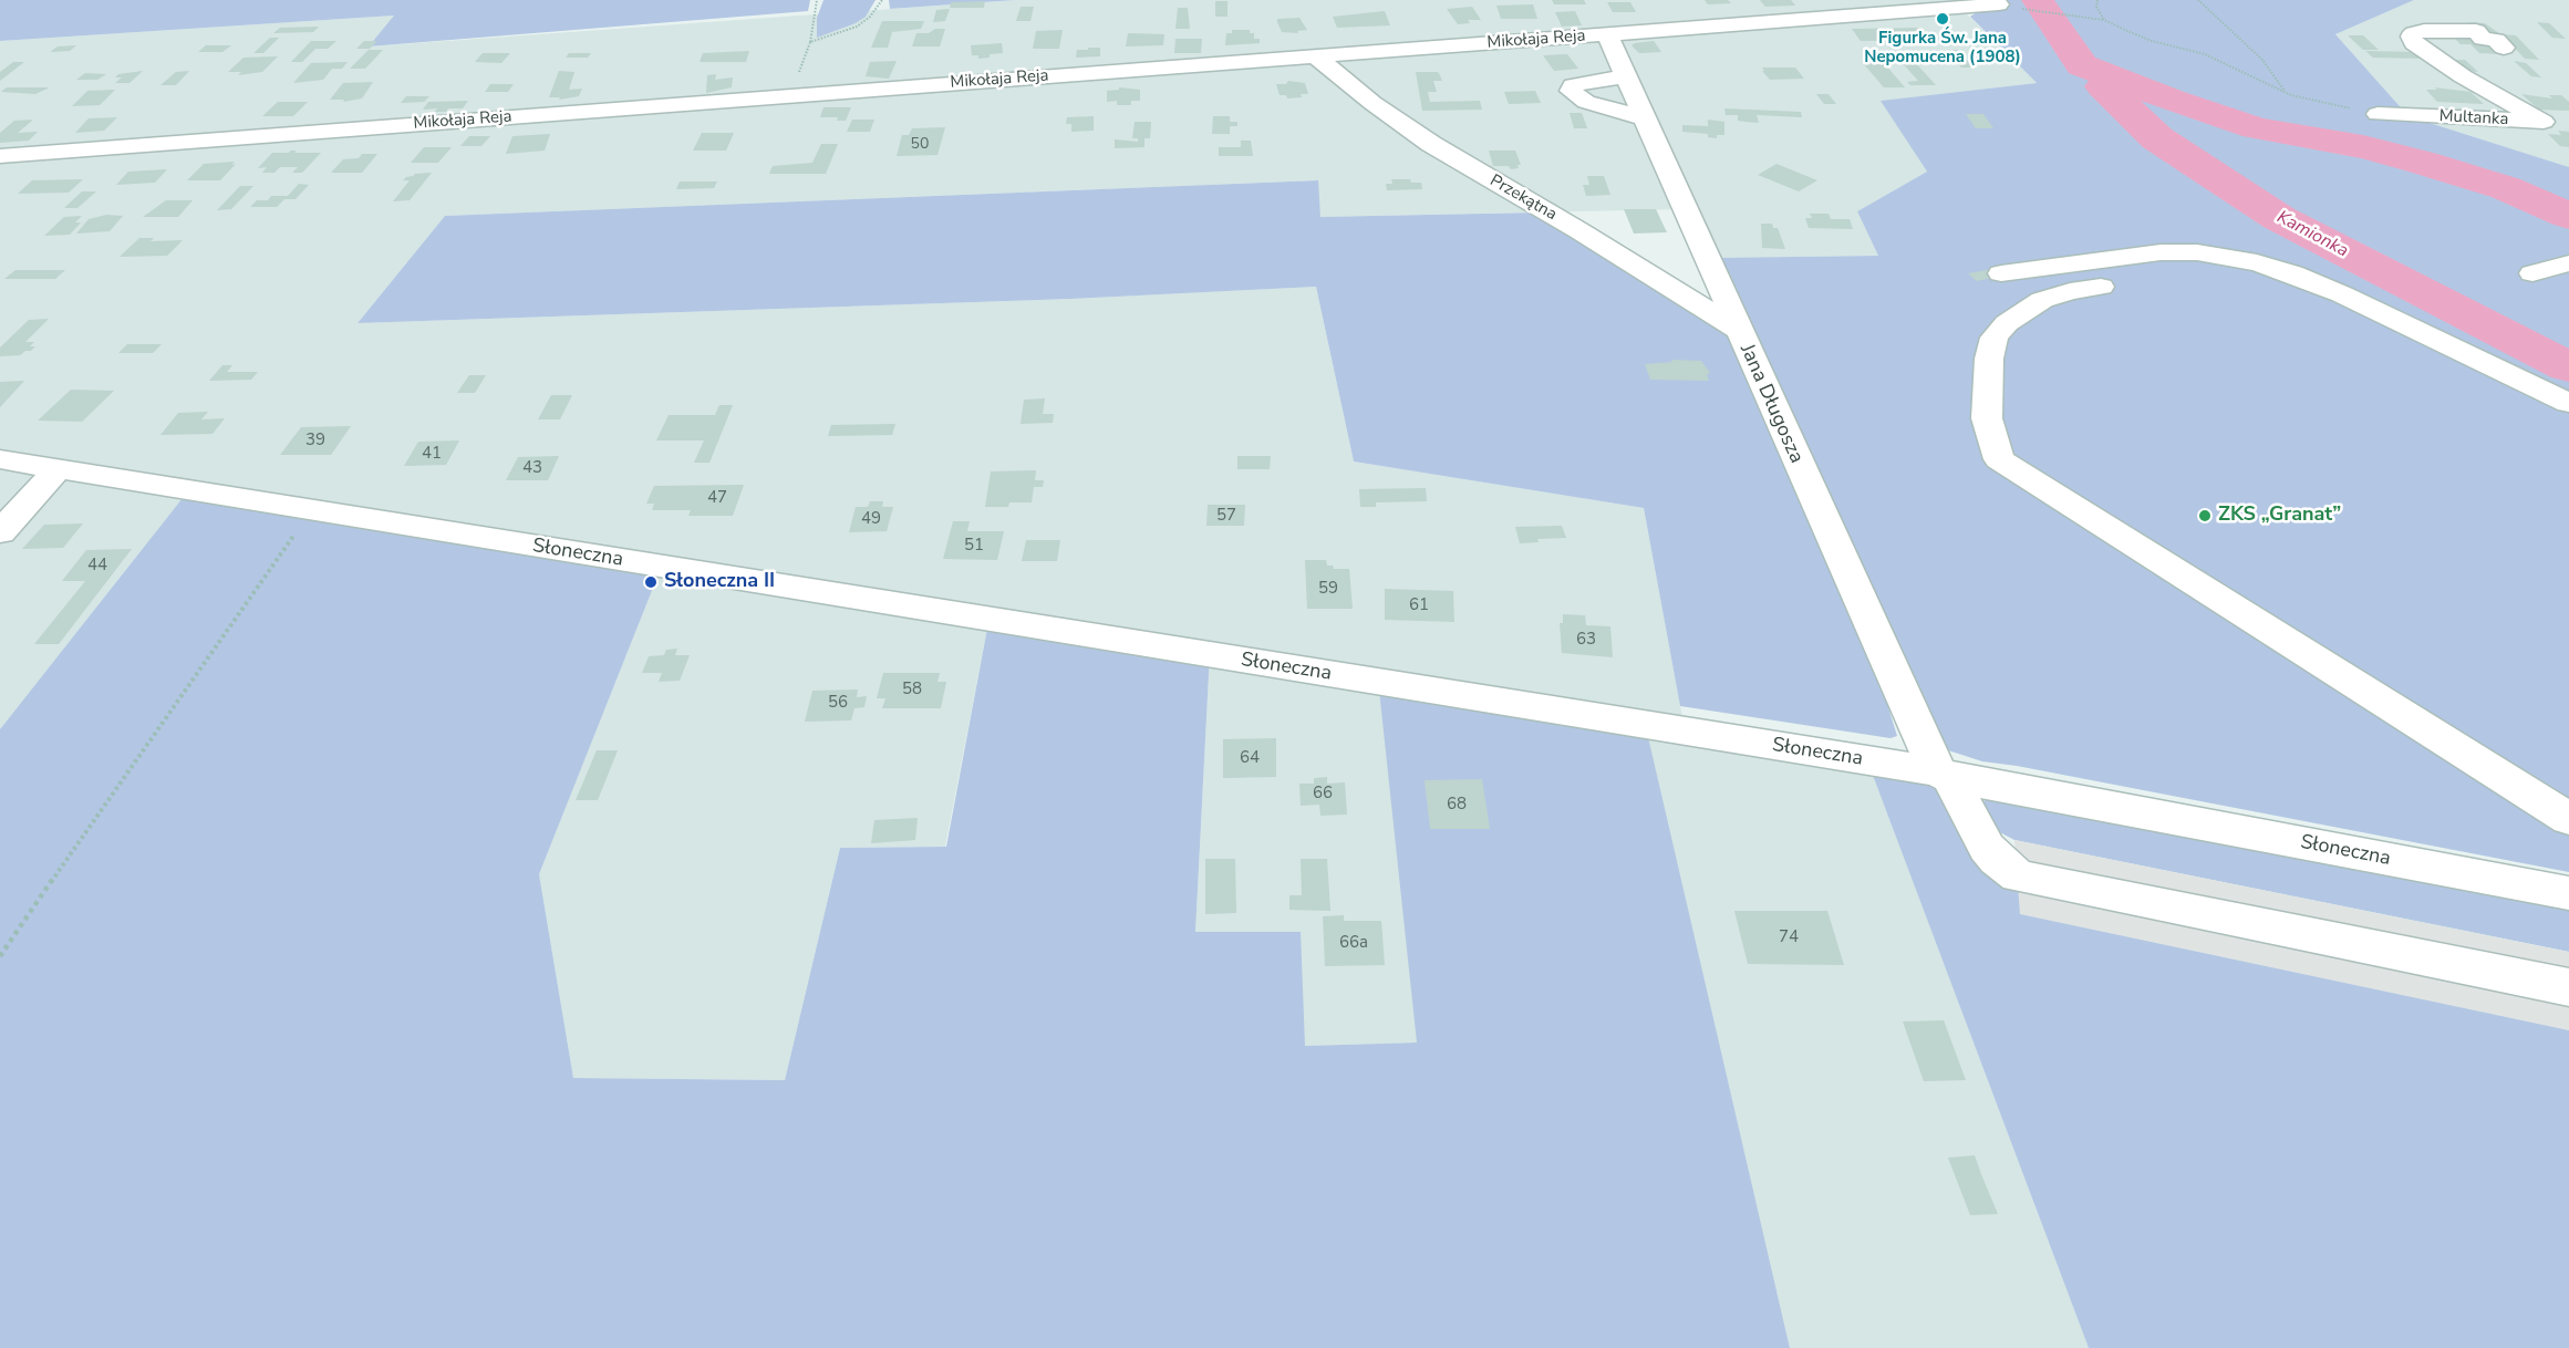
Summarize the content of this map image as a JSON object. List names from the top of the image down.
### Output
{
  "streets": {
    "street": [
      "Mikołaja Reja",
      "Multanka",
      "Przekątna",
      "Jana Długosza",
      "Słoneczna"
    ]
  },
  "crossings": [
    ["Mikołaja Reja", "Przekątna"],
    ["Mikołaja Reja", "Jana Długosza"],
    ["Przekątna", "Jana Długosza"],
    ["Jana Długosza", "Słoneczna"]
  ],
  "water": ["Kamionka"],
  "places": ["Figurka Św. Jana Nepomucena (1908)", "ZKS „Granat”", "Słoneczna II"],
  "house_numbers": [
    "50",
    "39",
    "41",
    "43",
    "47",
    "57",
    "49",
    "51",
    "44",
    "59",
    "61",
    "63",
    "58",
    "56",
    "64",
    "66",
    "68",
    "74",
    "66a"
  ]
}
